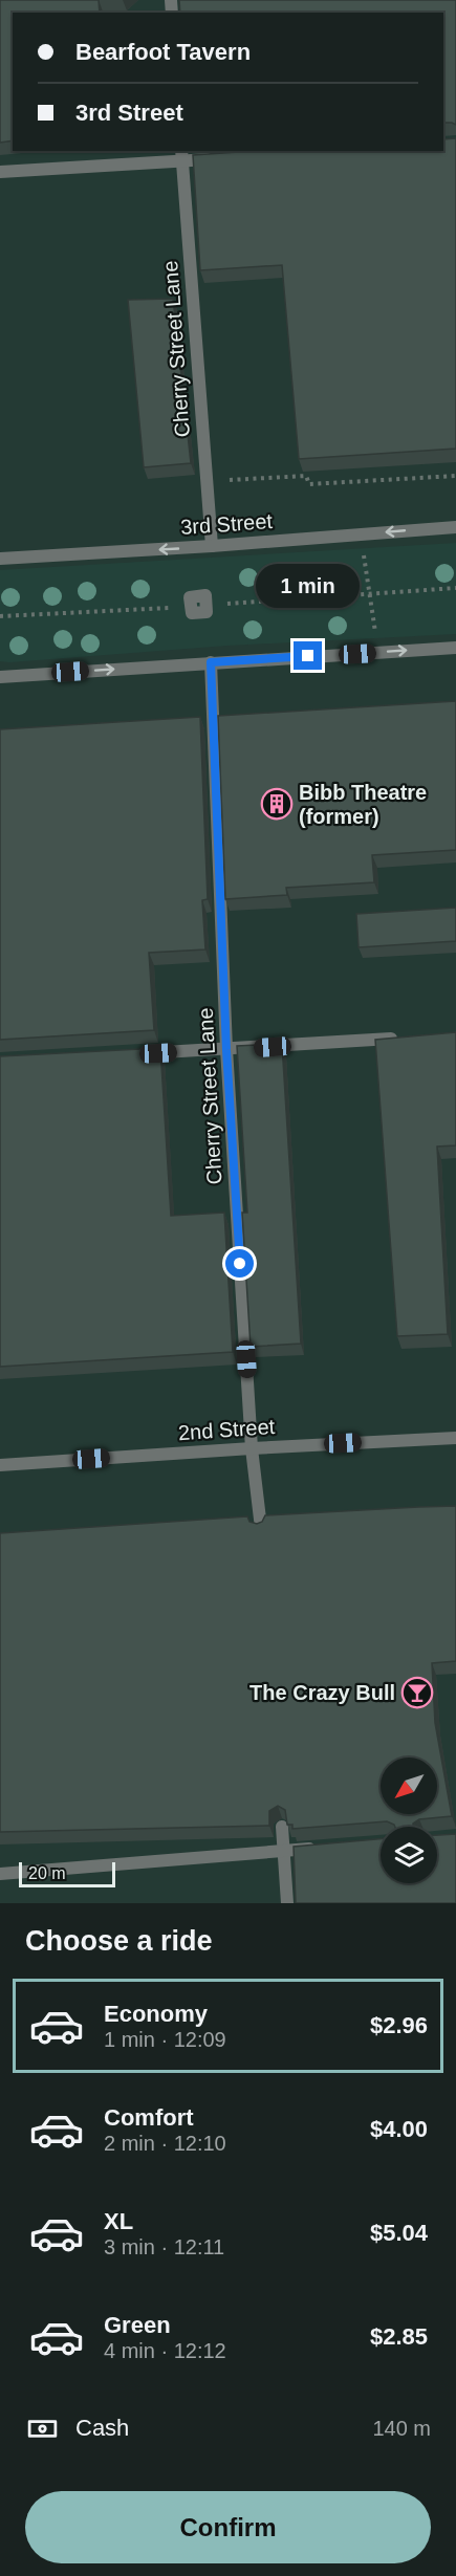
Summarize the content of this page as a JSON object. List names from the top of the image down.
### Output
{
  "streets": {
    "street": ["Cherry Street Lane", "3rd Street", "2nd Street"]
  },
  "crossings": [
    ["Cherry Street Lane", "3rd Street"],
    ["Cherry Street Lane", "2nd Street"]
  ],
  "one_way": ["3rd Street"],
  "places": {
    "building": ["Bibb Theatre (former)"],
    "bar": ["The Crazy Bull"]
  },
  "scale_bar": "20 m",
  "north": "bottom left",
  "page": {
    "banner": ["Bearfoot Tavern", "3rd Street"],
    "bubble": "1 min",
    "scale": "20 m",
    "heading": "Choose a ride",
    "list": [
      {
        "name": "Economy",
        "note": "1 min · 12:09",
        "value": "$2.96"
      },
      {
        "name": "Comfort",
        "note": "2 min · 12:10",
        "value": "$4.00"
      },
      {
        "name": "XL",
        "note": "3 min · 12:11",
        "value": "$5.04"
      },
      {
        "name": "Green",
        "note": "4 min · 12:12",
        "value": "$2.85"
      }
    ],
    "pay": ["Cash", "140 m"],
    "buttons": "Confirm"
  }
}
